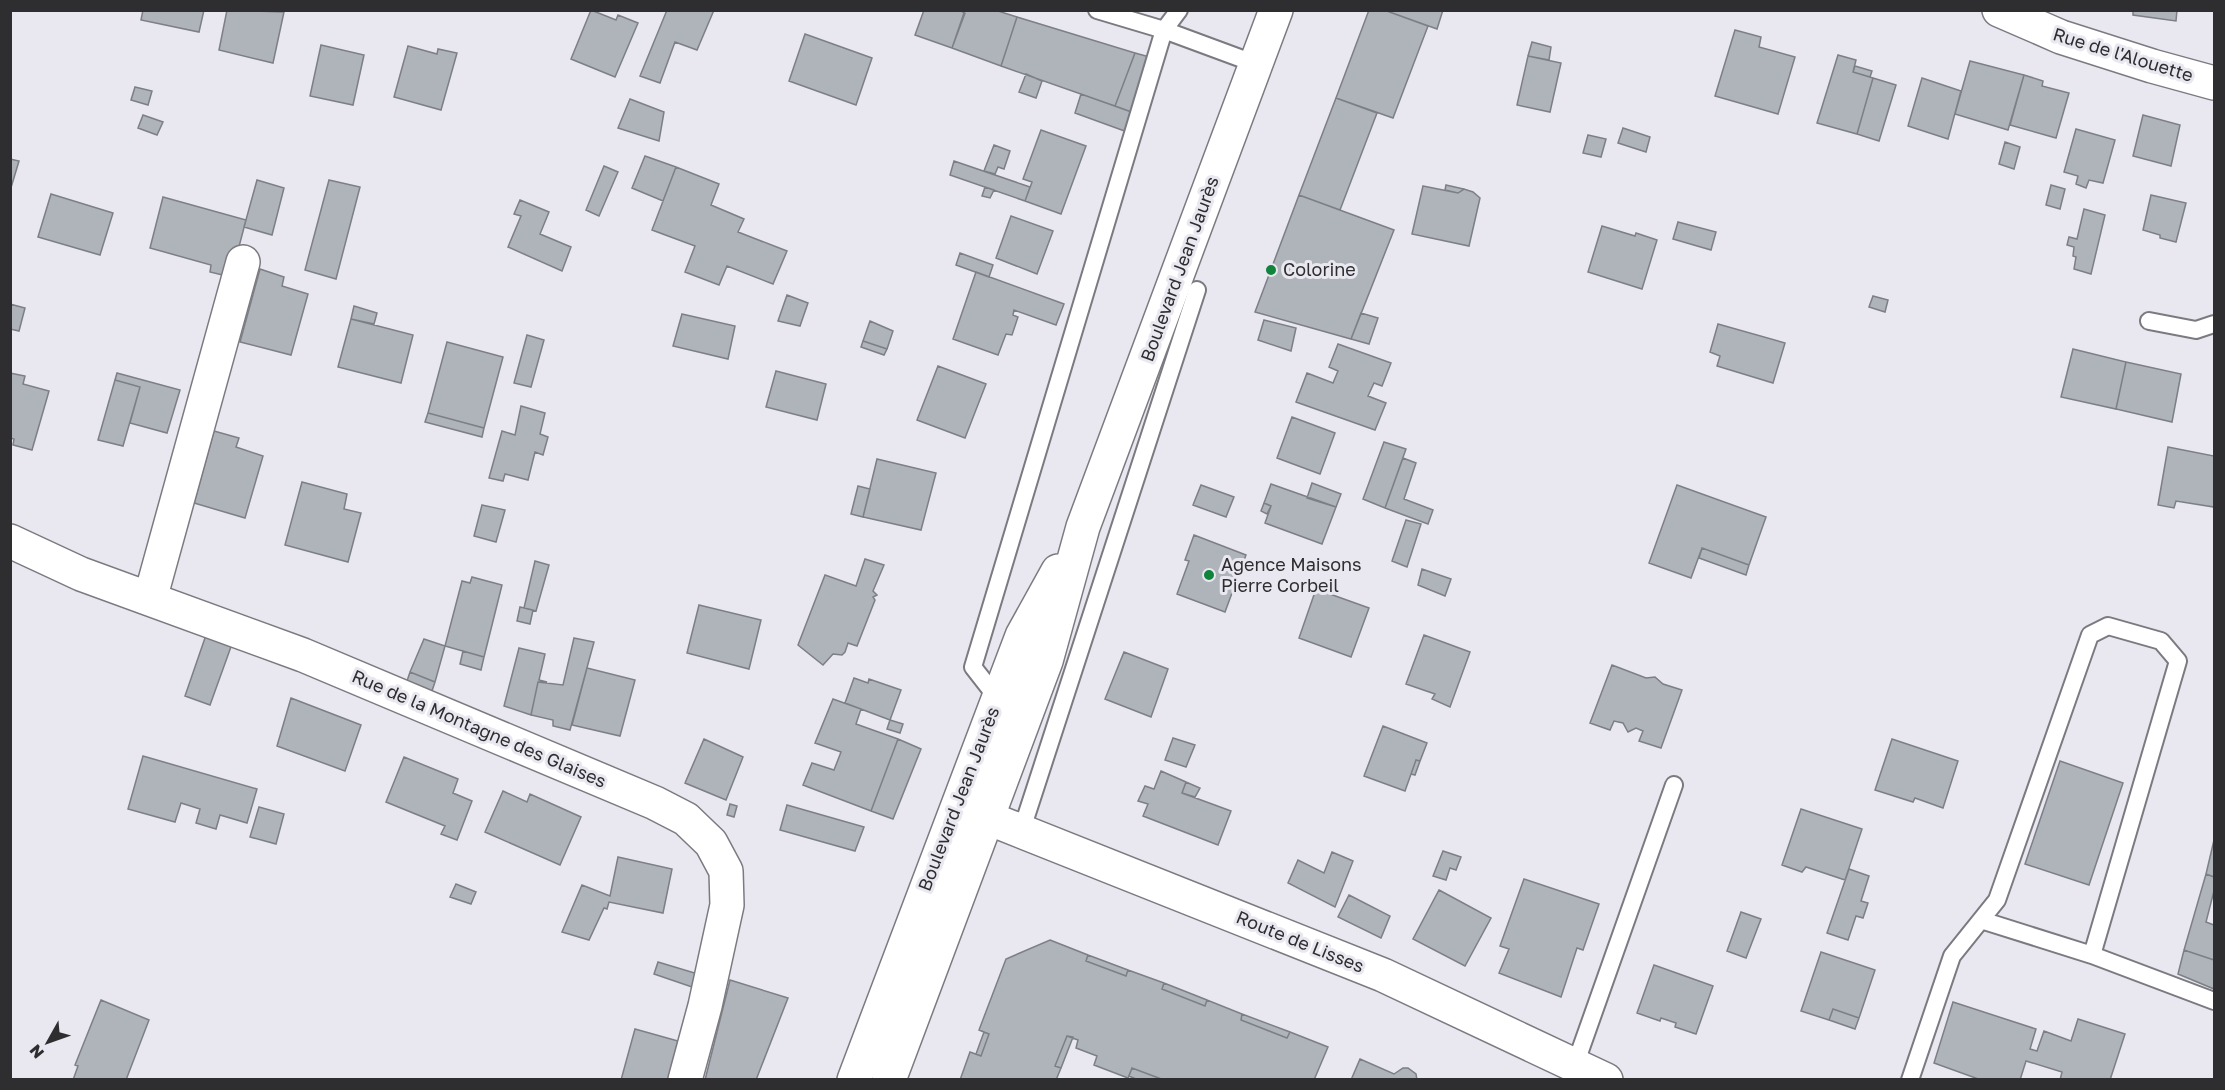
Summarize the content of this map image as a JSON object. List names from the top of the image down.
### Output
{
  "streets": {
    "street": [
      "Rue de l'Alouette",
      "Boulevard Jean Jaurès",
      "Rue de la Montagne des Glaises",
      "Route de Lisses"
    ]
  },
  "crossings": [
    ["Boulevard Jean Jaurès", "Route de Lisses"]
  ],
  "places": ["Colorine", "Agence Maisons Pierre Corbeil"],
  "north": "bottom left"
}
